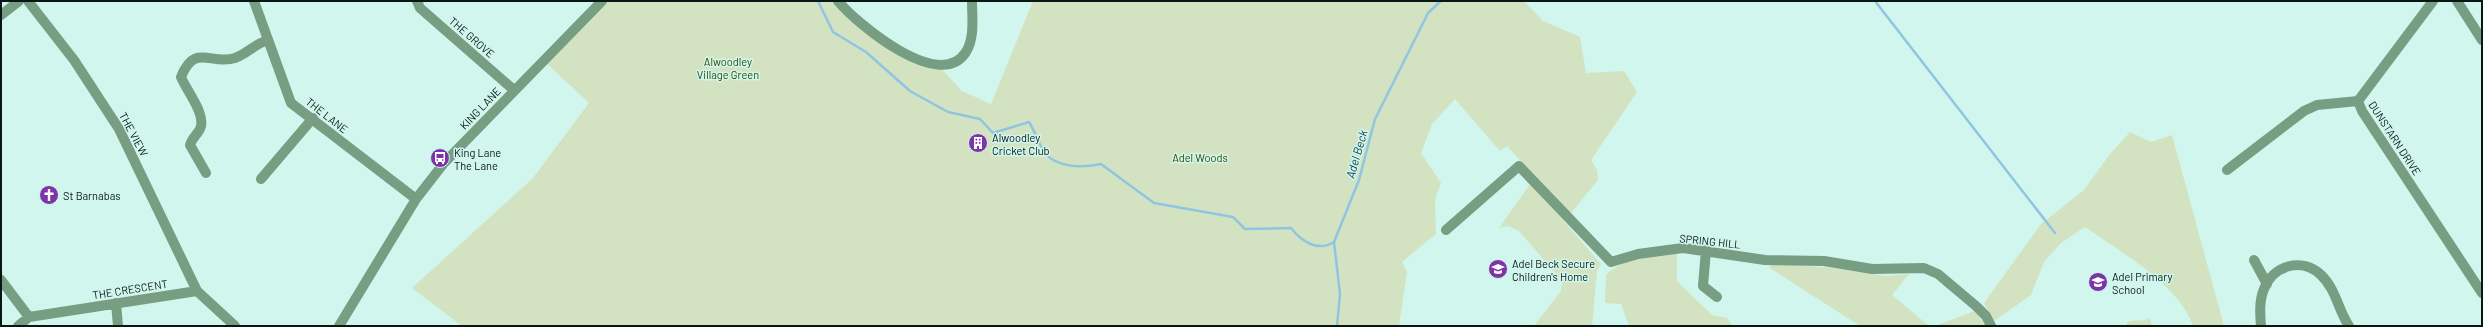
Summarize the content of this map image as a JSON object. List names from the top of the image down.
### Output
{
  "streets": {
    "street": [
      "THE GROVE",
      "KING LANE",
      "THE LANE",
      "THE VIEW",
      "DUNSTARN DRIVE",
      "SPRING HILL",
      "THE CRESCENT"
    ]
  },
  "crossings": [
    ["THE GROVE", "KING LANE"],
    ["KING LANE", "THE LANE"],
    ["THE VIEW", "THE CRESCENT"]
  ],
  "water": ["Adel Beck"],
  "parks": ["Alwoodley Village Green", "Adel Woods"],
  "places": {
    "building": ["Alwoodley Cricket Club"],
    "bus stop": ["King Lane The Lane"],
    "church": ["St Barnabas"],
    "school or university": ["Adel Beck Secure Children's Home", "Adel Primary School"]
  }
}
